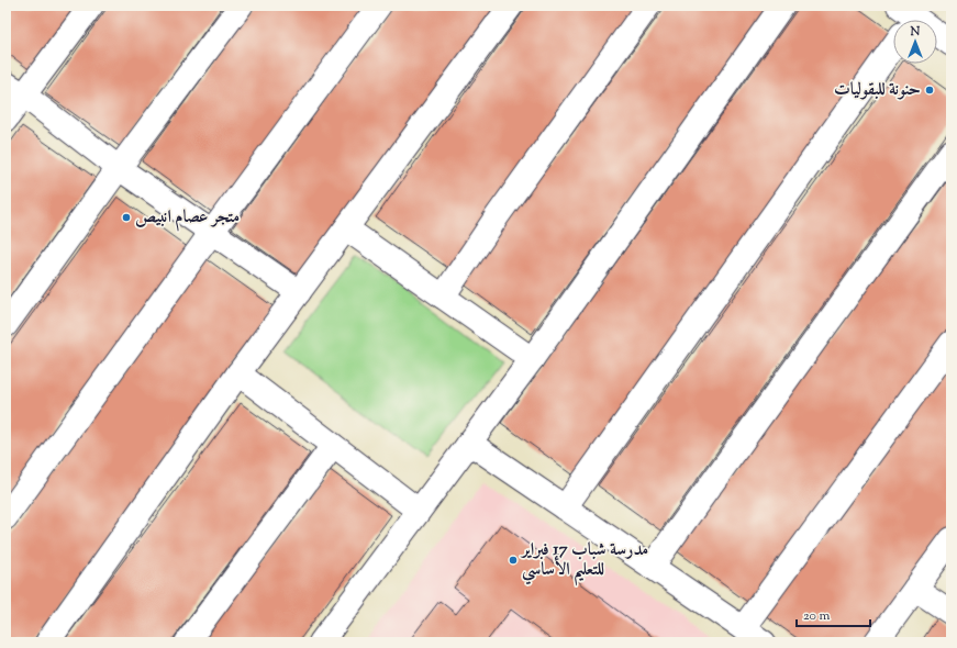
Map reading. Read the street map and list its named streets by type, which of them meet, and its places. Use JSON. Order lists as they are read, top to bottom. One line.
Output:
{"places":["حنونة للبقوليات","متجر عصام انبيص","مدرسة شباب 17 فبراير للتعليم الأساسي"],"scale_bar":"20 m","north":"top"}
